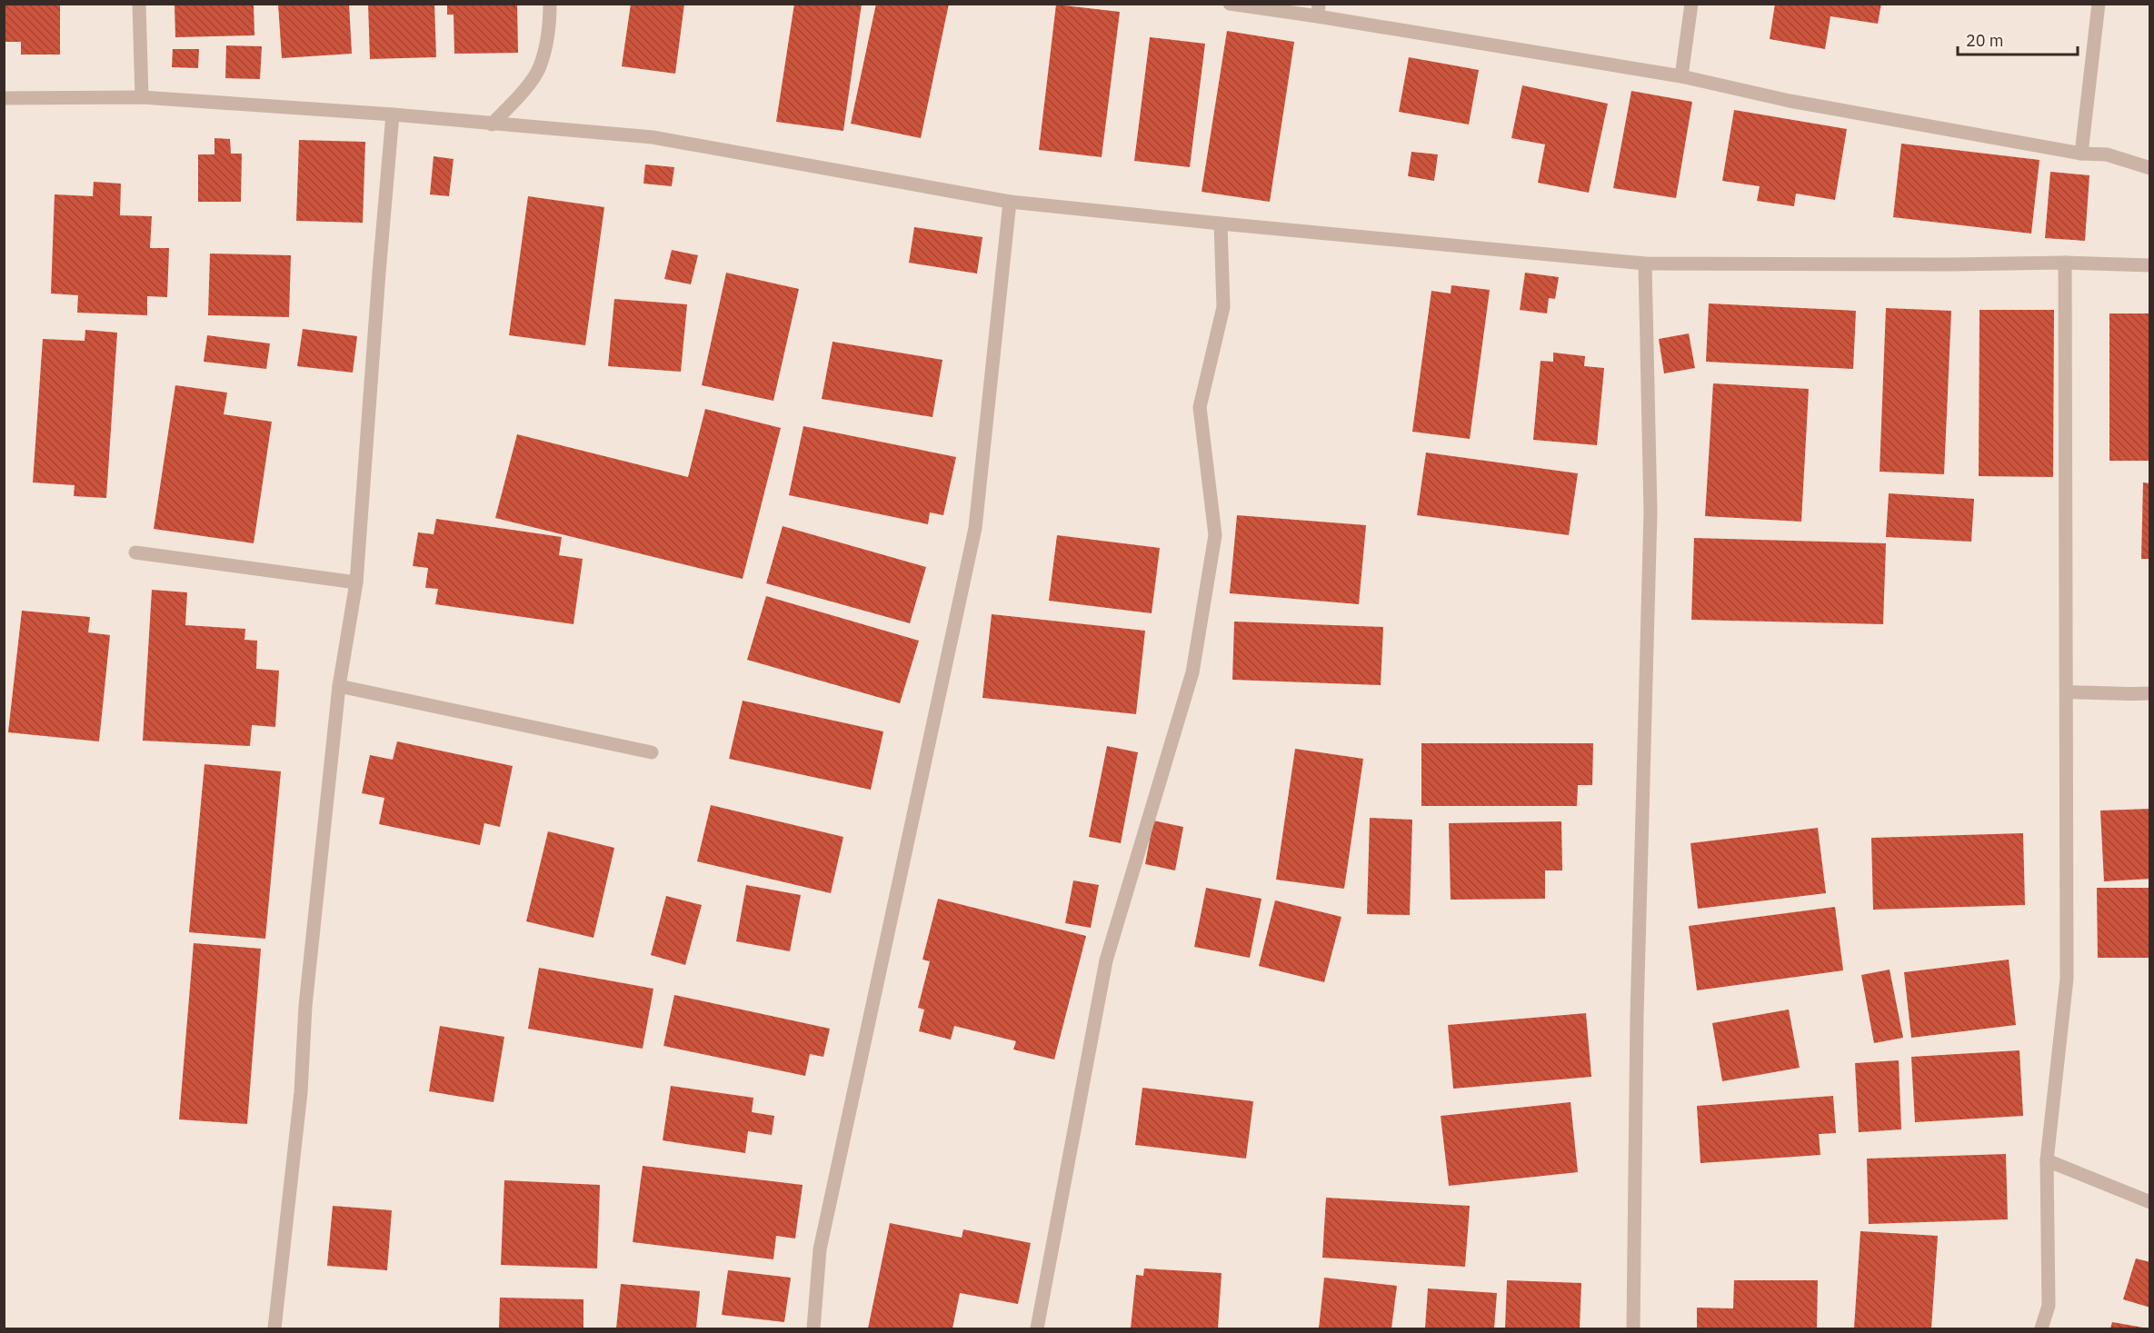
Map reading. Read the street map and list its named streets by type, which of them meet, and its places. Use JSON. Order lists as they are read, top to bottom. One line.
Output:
{"scale_bar":"20 m"}
